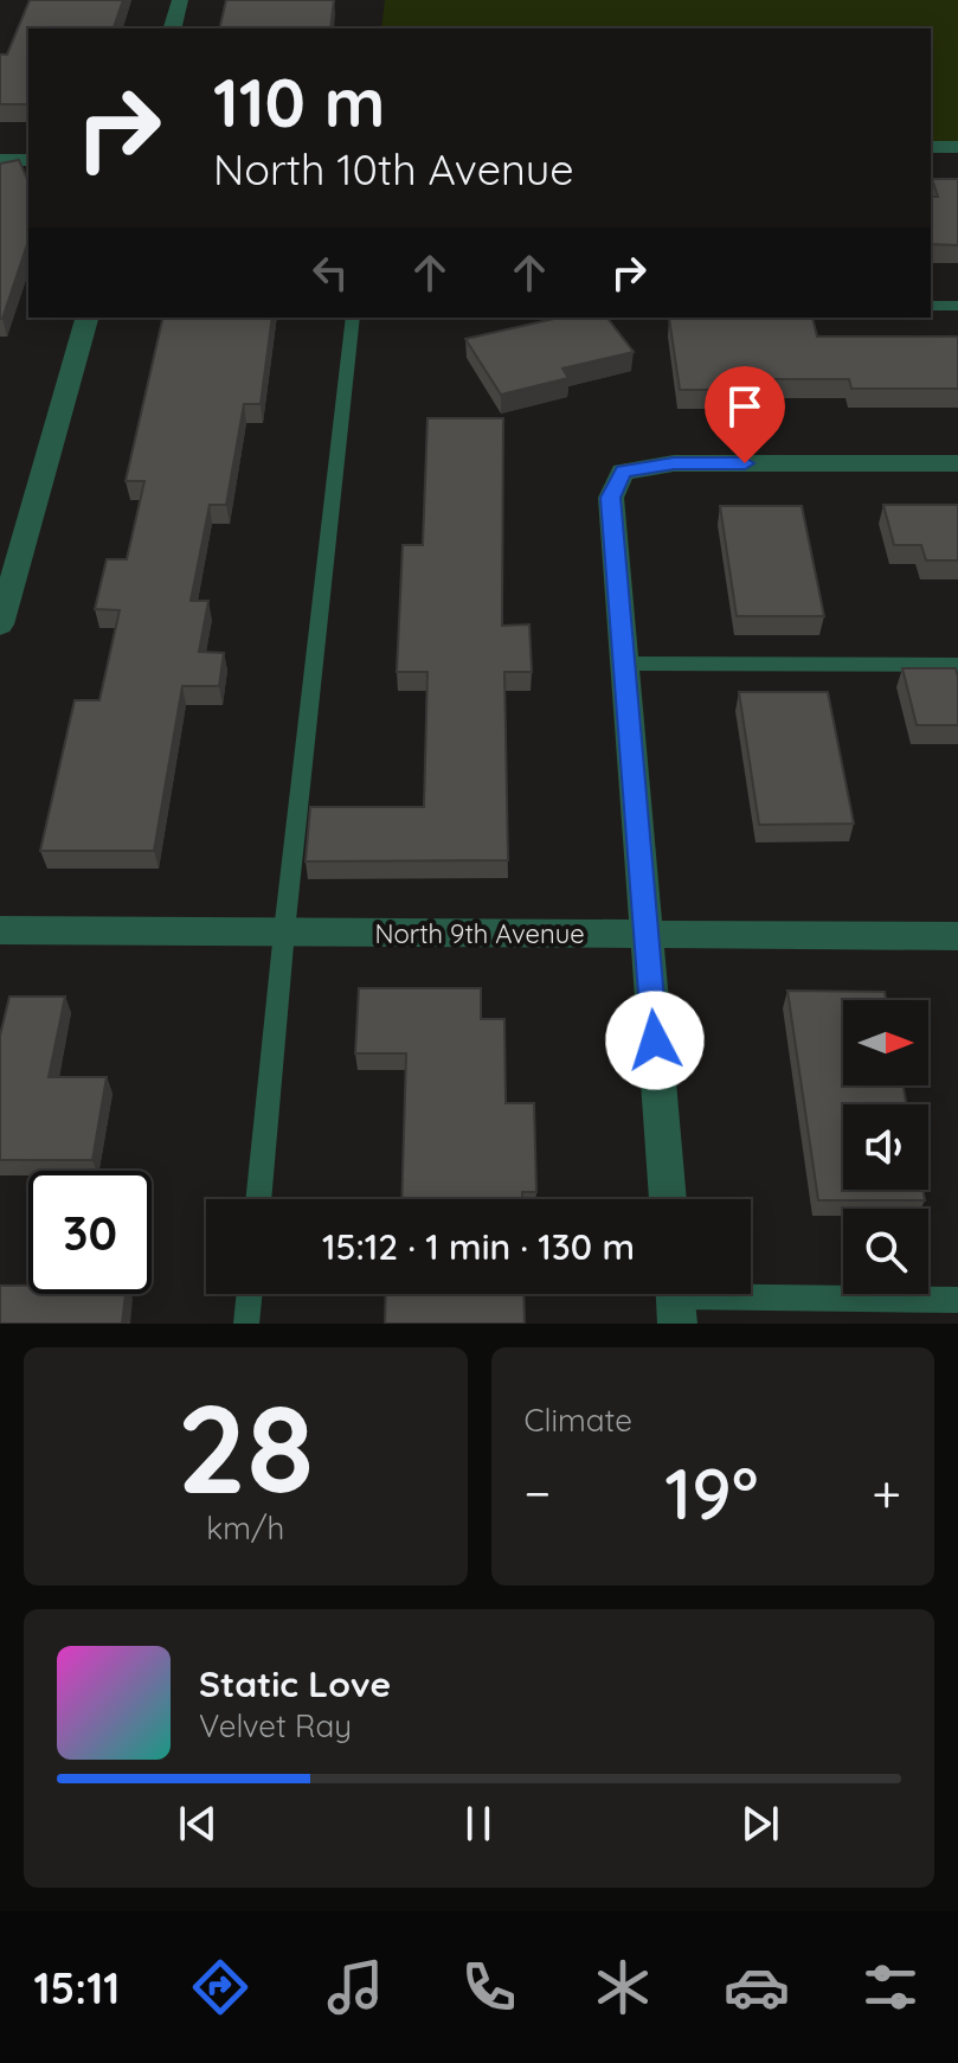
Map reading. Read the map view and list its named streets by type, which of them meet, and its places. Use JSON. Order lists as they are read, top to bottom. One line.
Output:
{"streets":{"street":["North 9th Avenue"]},"north":"right","page":{"turn":["110 m","North 10th Avenue"],"limit":"30","trip":"15:12 · 1 min · 130 m","tile":[["28","km/h"],"Climate"],"heat":["−","19°","+"],"song":["Static Love","Velvet Ray"],"tabs":"15:11"}}
